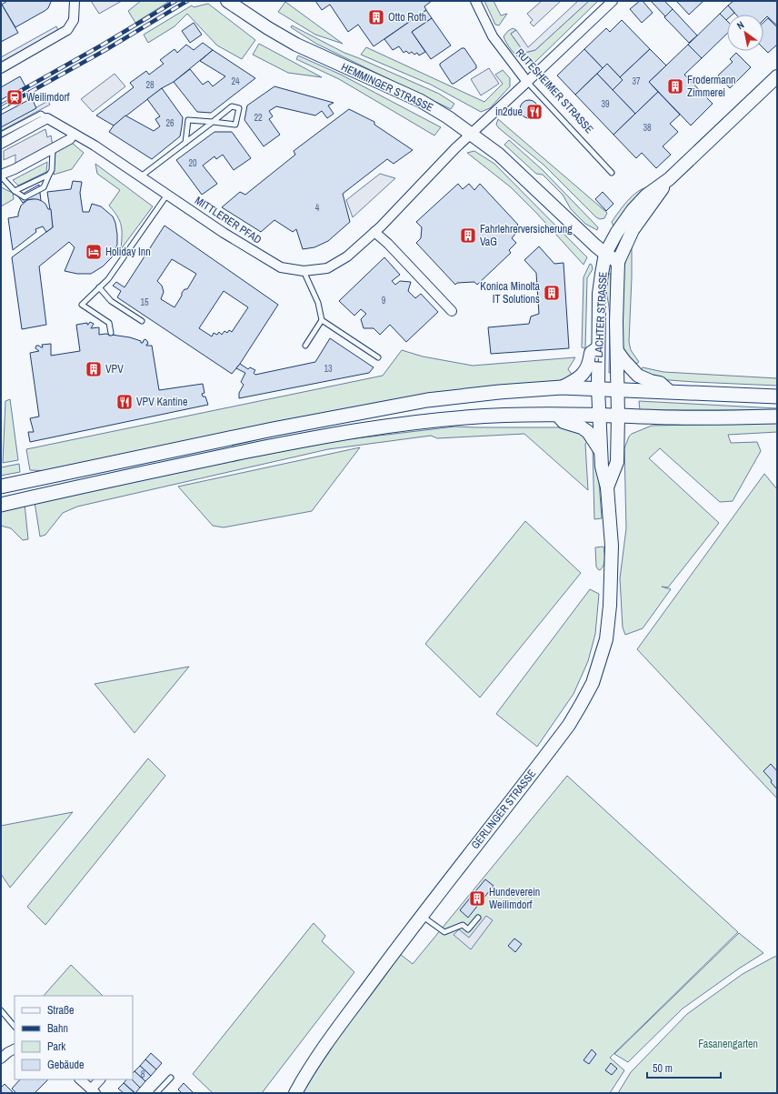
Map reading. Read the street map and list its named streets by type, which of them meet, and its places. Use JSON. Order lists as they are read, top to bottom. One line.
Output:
{"streets":{"main road":["HEMMINGER STRASSE","FLACHTER STRASSE","GERLINGER STRASSE"],"street":["RUTESHEIMER STRASSE","MITTLERER PFAD"]},"crossings":[["HEMMINGER STRASSE","MITTLERER PFAD"],["HEMMINGER STRASSE","FLACHTER STRASSE"],["RUTESHEIMER STRASSE","MITTLERER PFAD"],["FLACHTER STRASSE","GERLINGER STRASSE"]],"parks":["Fasanengarten"],"places":{"building":["Otto Roth","Frodermann Zimmerei","Fahrlehrerversicherung VaG","Konica Minolta IT Solutions","VPV","Hundeverein Weilimdorf"],"station":["Weilimdorf"],"restaurant":["in2due","VPV Kantine"],"hotel":["Holiday Inn"]},"house_numbers":["24","37","28","39","22","26","38","20","4","9","15","13","8"],"legend":["Straße","Bahn","Park","Gebäude"],"scale_bar":"50 m","north":"top left"}
